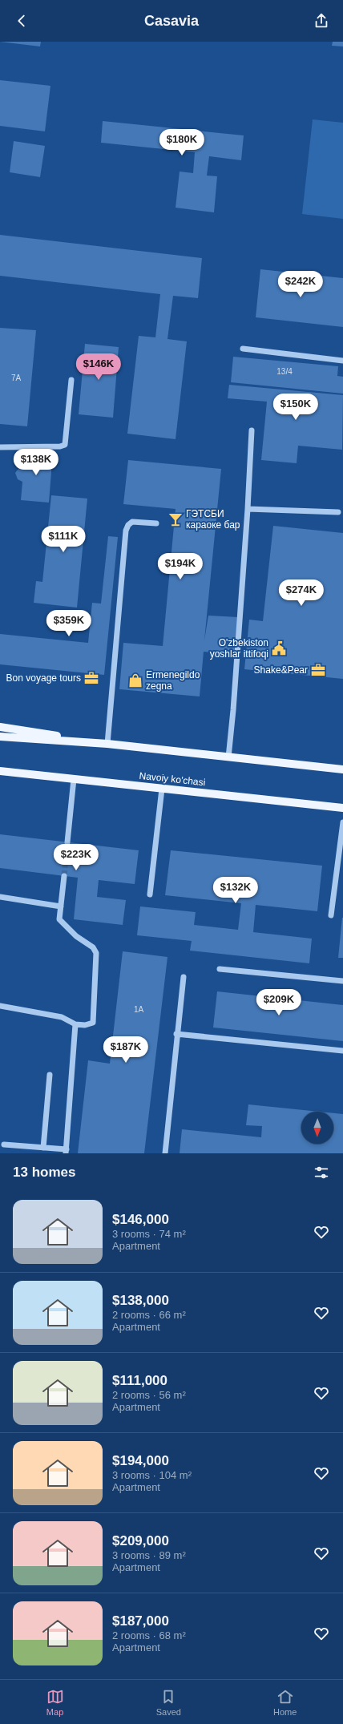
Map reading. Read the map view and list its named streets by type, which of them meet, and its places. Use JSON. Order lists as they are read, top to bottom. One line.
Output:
{"streets":{"main road":["Navoiy ko'chasi"]},"places":{"bar":["ГЭТСБИ караоке бар"],"public building":["O'zbekiston yoshlar ittifoqi"],"office":["Shake&Pear","Bon voyage tours"],"shop":["Ermenegildo zegna"]},"house_numbers":["13/4","7A","1А"],"north":"bottom","page":{"header":"Casavia","price":["$180K","$242K","$146K","$150K","$138K","$111K","$194K","$274K","$359K","$223K","$132K","$209K","$187K"],"heading":"13 homes","list":[{"name":"$146,000","note":"3 rooms · 74 m² · Apartment"},{"name":"$138,000","note":"2 rooms · 66 m² · Apartment"},{"name":"$111,000","note":"2 rooms · 56 m² · Apartment"},{"name":"$194,000","note":"3 rooms · 104 m² · Apartment"},{"name":"$209,000","note":"3 rooms · 89 m² · Apartment"},{"name":"$187,000","note":"2 rooms · 68 m² · Apartment"}],"tabs":["Map","Saved","Home"]}}
